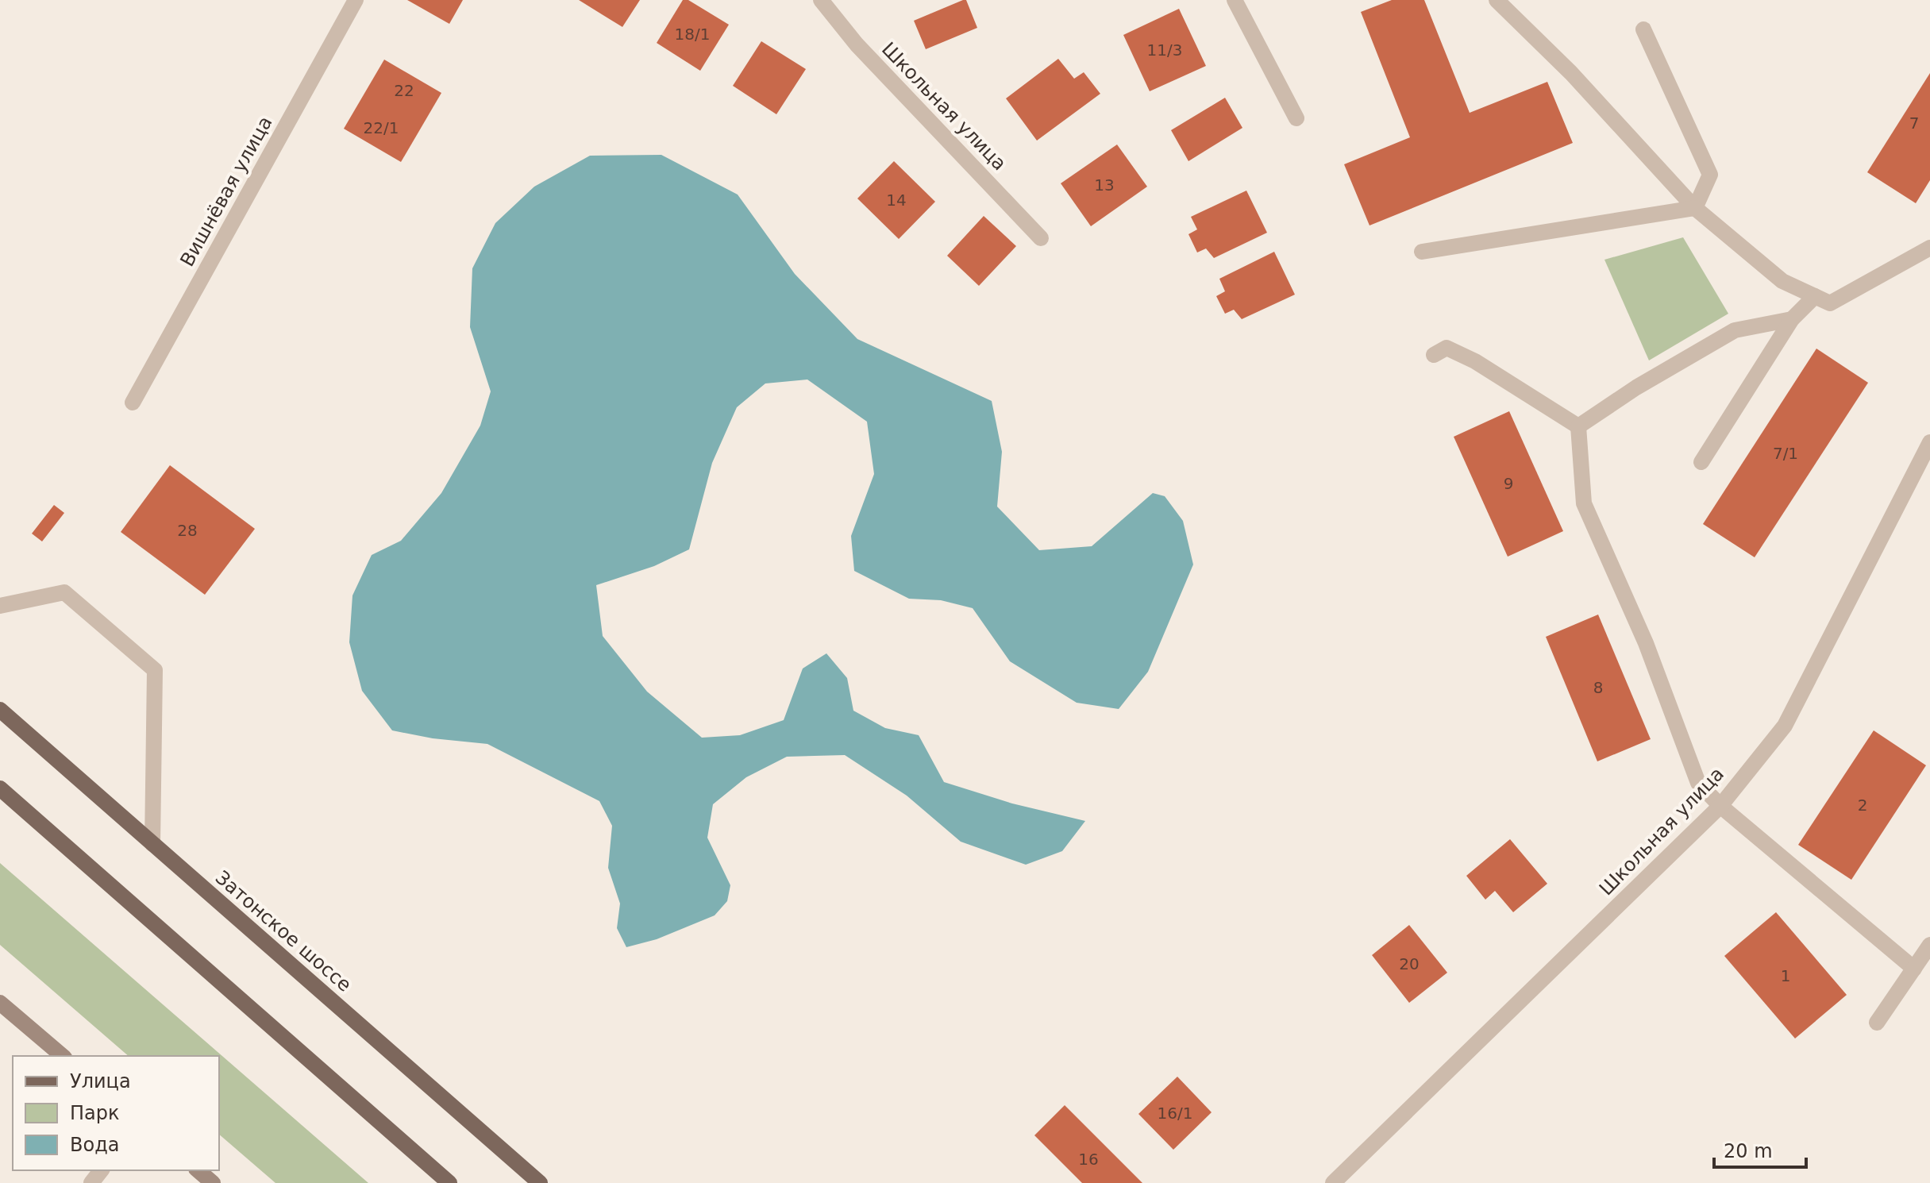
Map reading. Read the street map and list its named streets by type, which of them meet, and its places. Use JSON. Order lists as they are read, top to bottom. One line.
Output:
{"streets":{"main road":["Затонское шоссе"],"street":["Школьная улица","Вишнёвая улица"]},"house_numbers":["18/1","11/3","22","7","22/1","13","14","7/1","9","28","8","2","20","1","16/1","16"],"legend":["Улица","Парк","Вода"],"scale_bar":"20 m"}
